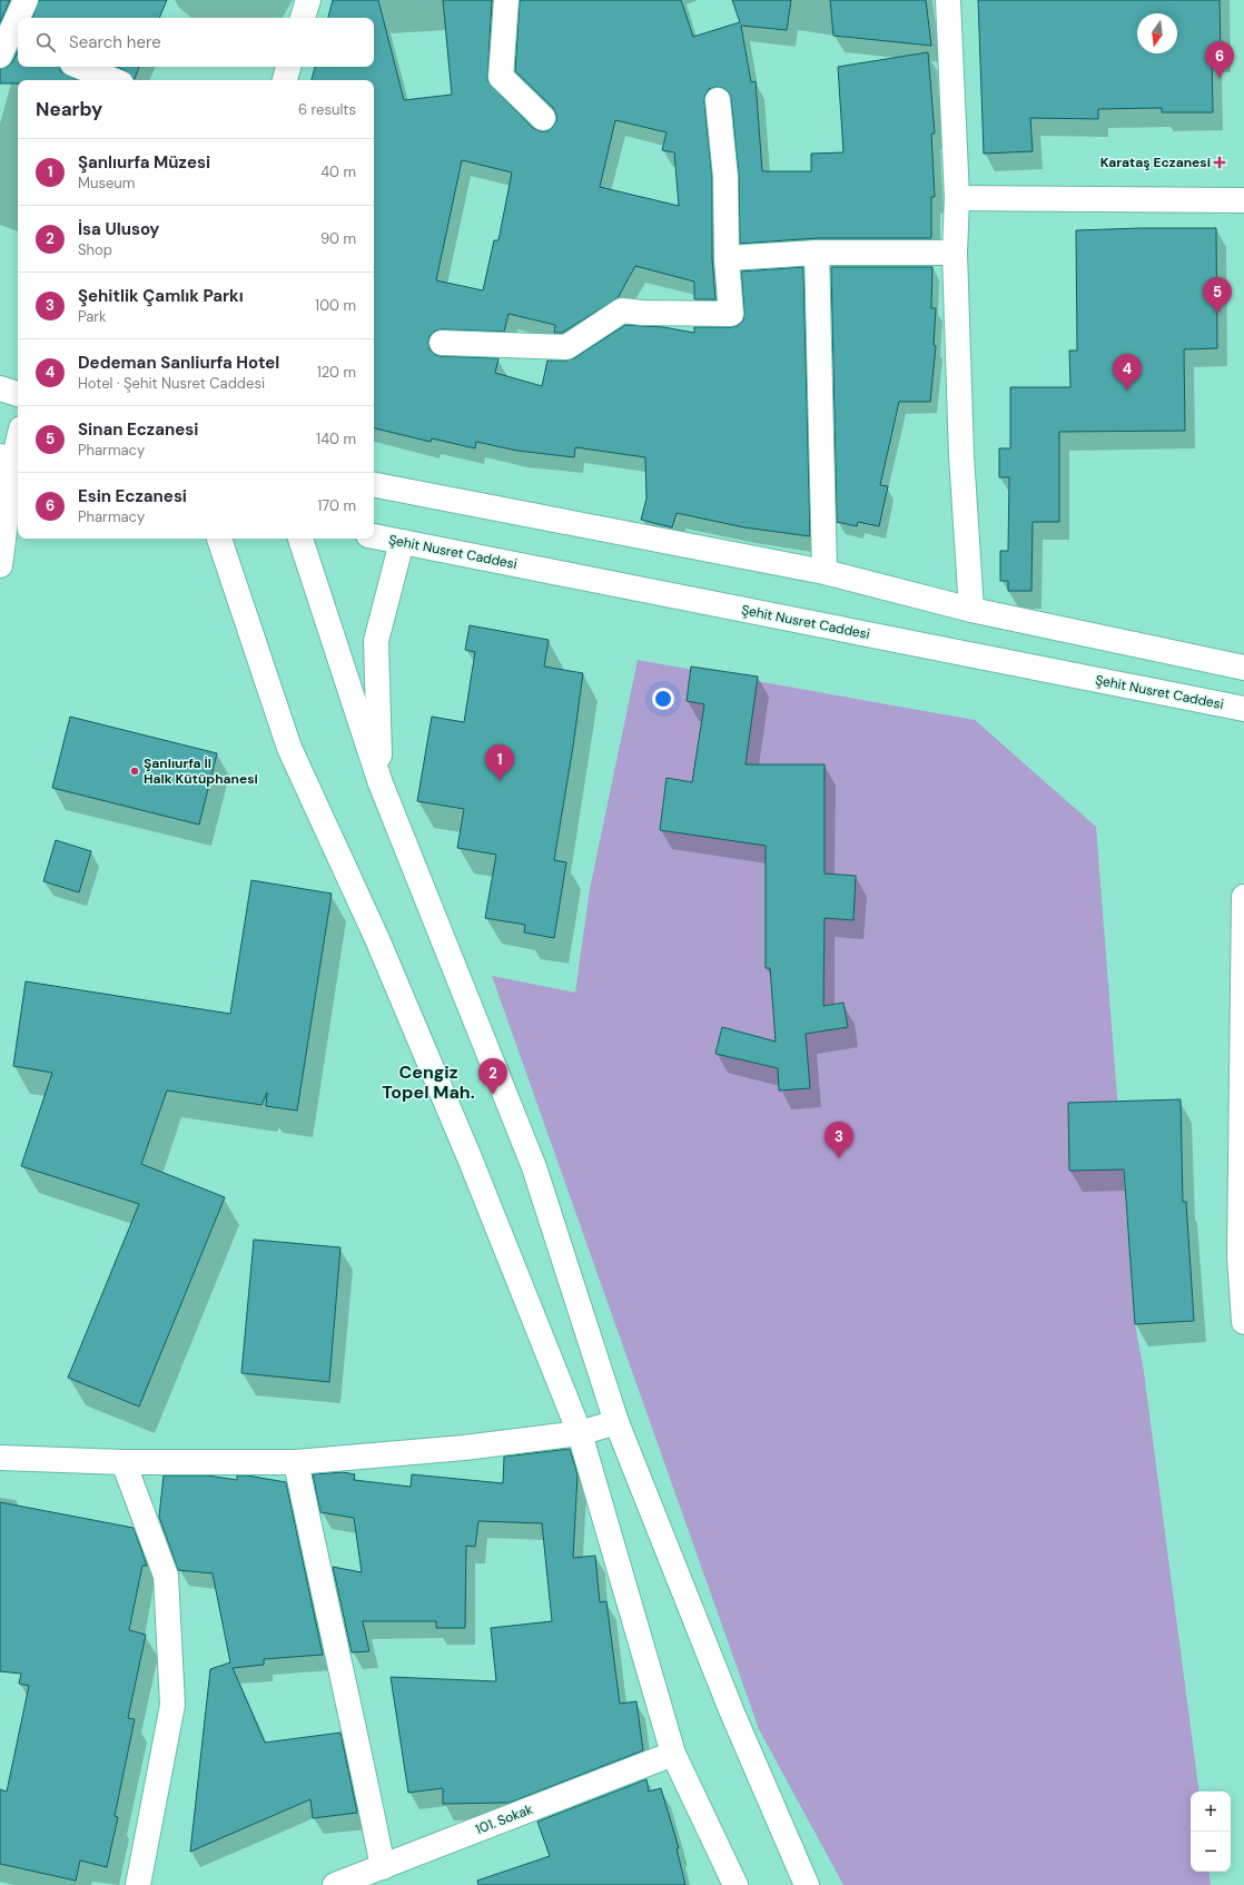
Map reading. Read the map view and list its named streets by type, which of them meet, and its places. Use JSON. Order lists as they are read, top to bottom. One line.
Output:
{"streets":{"street":["Şehit Nusret Caddesi","101. Sokak"]},"districts":["Cengiz Topel Mah."],"places":{"health":["Karataş Eczanesi"],"other":["Şanlıurfa İl Halk Kütüphanesi"]},"north":"bottom","page":{"search":"Search here","pins":["6","5","4","1","2","3"],"heading":["Nearby","6 results"],"list":[{"mark":"1","name":"Şanlıurfa Müzesi","note":"Museum","value":"40 m"},{"mark":"2","name":"İsa Ulusoy","note":"Shop","value":"90 m"},{"mark":"3","name":"Şehitlik Çamlık Parkı","note":"Park","value":"100 m"},{"mark":"4","name":"Dedeman Sanliurfa Hotel","note":"Hotel · Şehit Nusret Caddesi","value":"120 m"},{"mark":"5","name":"Sinan Eczanesi","note":"Pharmacy","value":"140 m"},{"mark":"6","name":"Esin Eczanesi","note":"Pharmacy","value":"170 m"}],"map_buttons":["+","−"]}}
